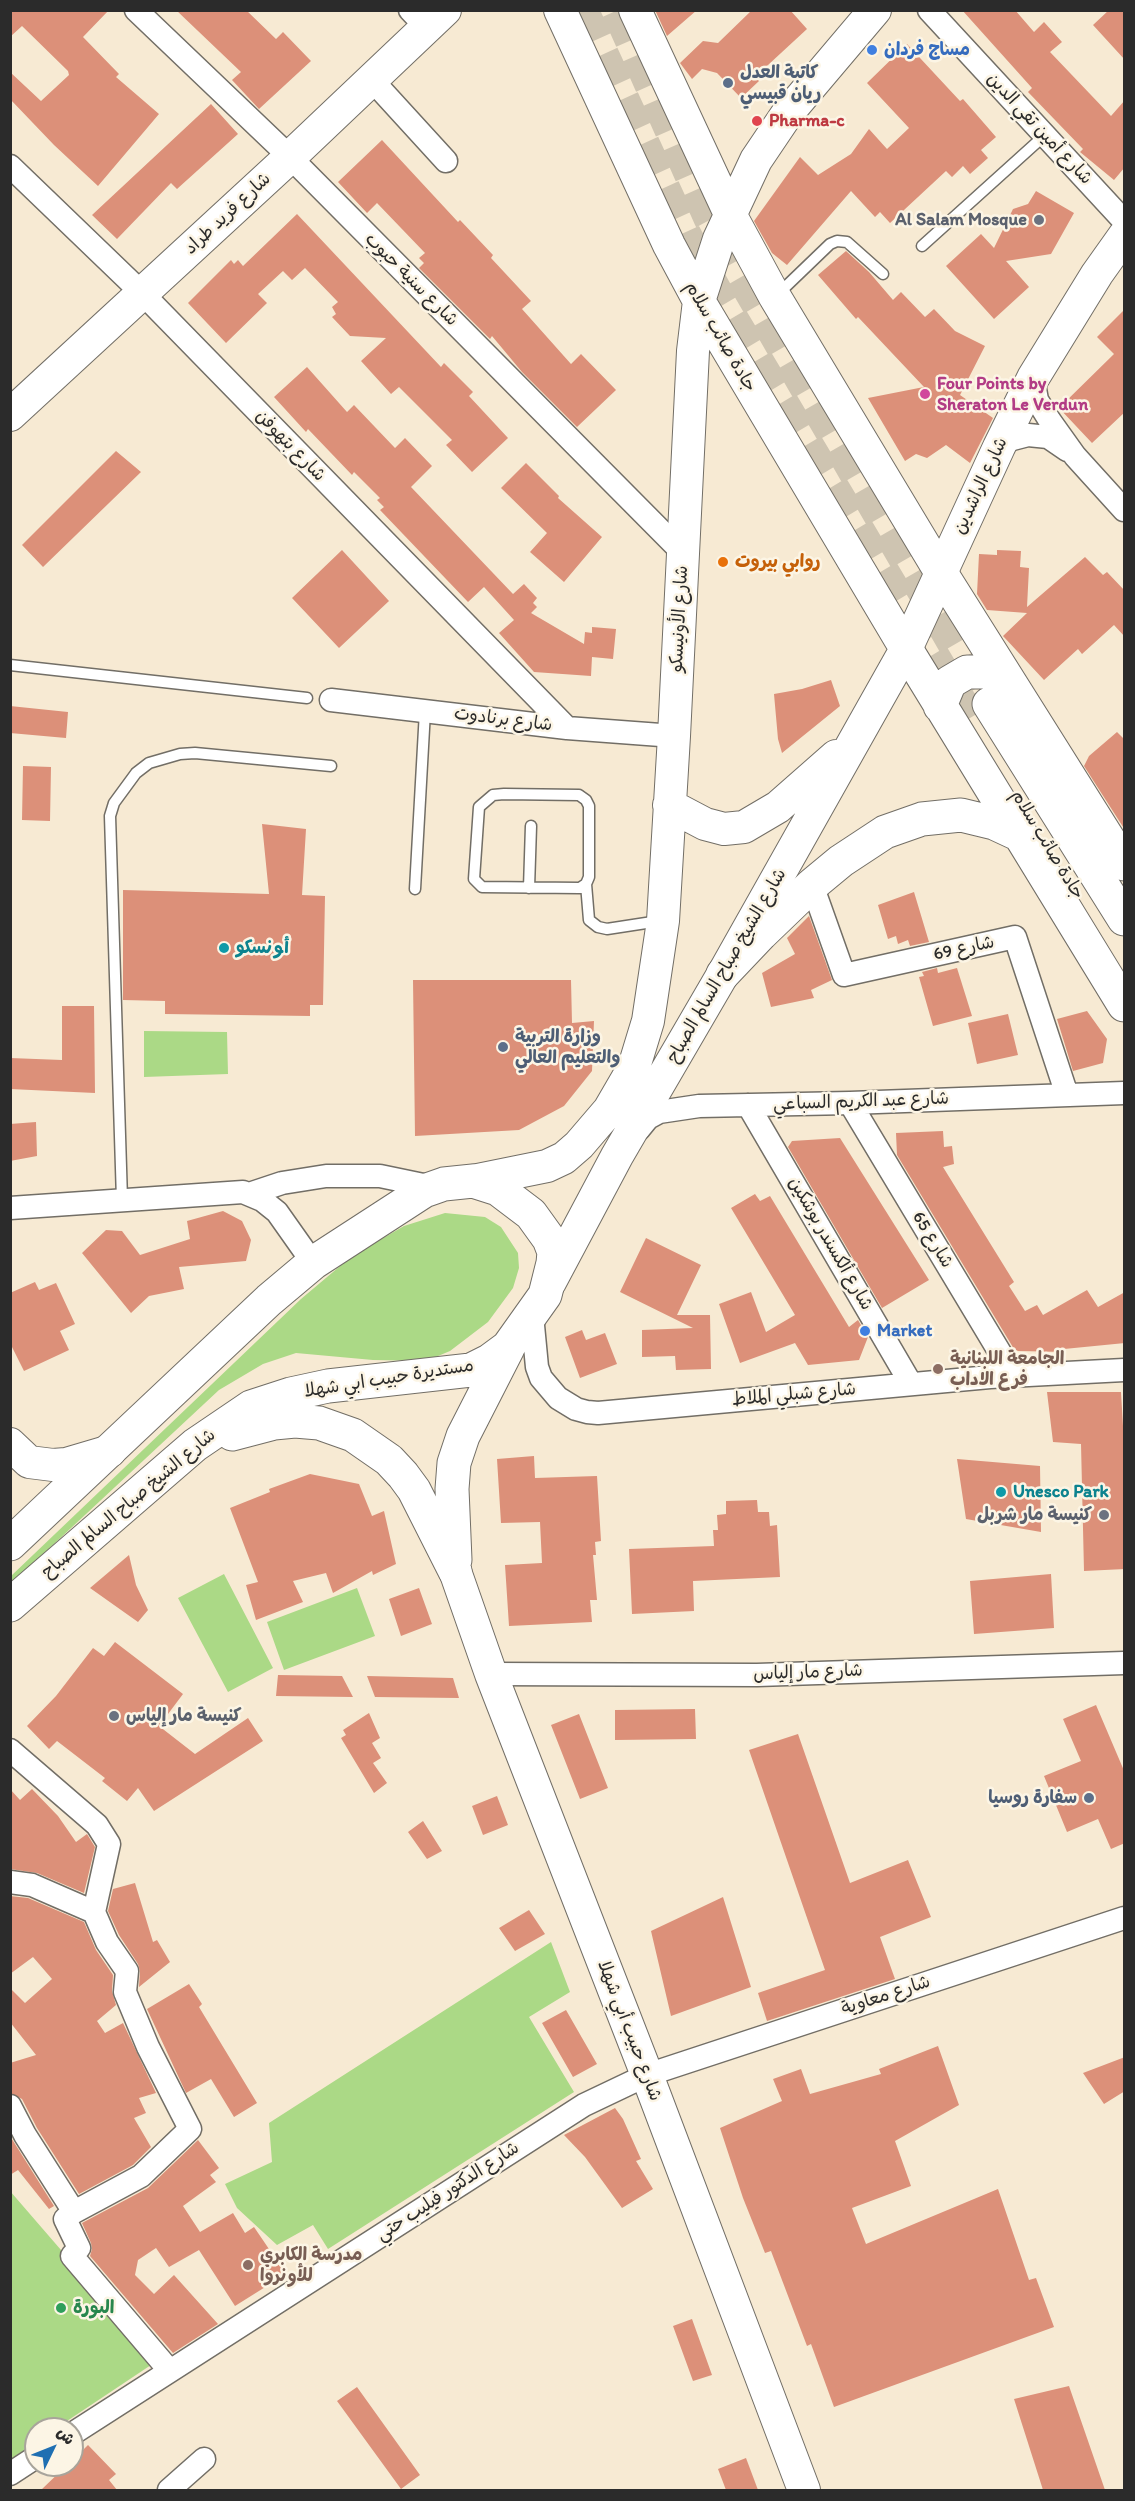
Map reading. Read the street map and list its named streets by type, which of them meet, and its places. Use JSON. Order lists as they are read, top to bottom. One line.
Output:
{"streets":{"highway":["جادة صائب سلام","شارع الشيخ صباح السالم الصباح","مستديرة حبيب ابي شهلا"],"street":["شارع أمين تقي الدين","شارع فريد طراد","شارع سنية حبوب","شارع بتهوفن","شارع الراشدين","شارع الأونيسكو","شارع برنادوت","شارع 69","شارع عبد الكريم السباعي","شارع 65","شارع ألكسندر بوشكين","شارع شبلي الملاط","شارع مار إلياس","شارع معاوية","شارع حبيب أبي شهلا","شارع الدكتور فيليب حتي"]},"crossings":[["شارع فريد طراد","شارع سنية حبوب"],["شارع فريد طراد","شارع بتهوفن"],["شارع سنية حبوب","شارع الأونيسكو"],["جادة صائب سلام","شارع الراشدين"],["جادة صائب سلام","شارع الأونيسكو"],["جادة صائب سلام","شارع الشيخ صباح السالم الصباح"],["شارع بتهوفن","شارع برنادوت"],["شارع الراشدين","شارع الشيخ صباح السالم الصباح"],["شارع الأونيسكو","شارع برنادوت"],["شارع الأونيسكو","مستديرة حبيب ابي شهلا"],["شارع 69","شارع عبد الكريم السباعي"],["شارع الشيخ صباح السالم الصباح","شارع عبد الكريم السباعي"],["شارع الشيخ صباح السالم الصباح","مستديرة حبيب ابي شهلا"],["شارع الشيخ صباح السالم الصباح","شارع شبلي الملاط"],["شارع عبد الكريم السباعي","شارع 65"],["شارع عبد الكريم السباعي","شارع ألكسندر بوشكين"],["شارع 65","شارع شبلي الملاط"],["شارع ألكسندر بوشكين","شارع شبلي الملاط"],["مستديرة حبيب ابي شهلا","شارع شبلي الملاط"],["شارع مار إلياس","شارع حبيب أبي شهلا"],["شارع معاوية","شارع حبيب أبي شهلا"],["شارع معاوية","شارع الدكتور فيليب حتي"],["شارع حبيب أبي شهلا","شارع الدكتور فيليب حتي"]],"places":["مساج فردان","كاتبة العدل ريان قبيسي","Pharma-c","Al Salam Mosque","Four Points by Sheraton Le Verdun","روابي بيروت","أونسكو","وزارة التربية والتعليم العالي","Market","الجامعة اللبنانية فرع الاداب","Unesco Park","كنيسة مار شربل","كنيسة مار إلياس","سفارة روسيا","مدرسة الكابري للأونروا","البورة"],"north":"top right"}
